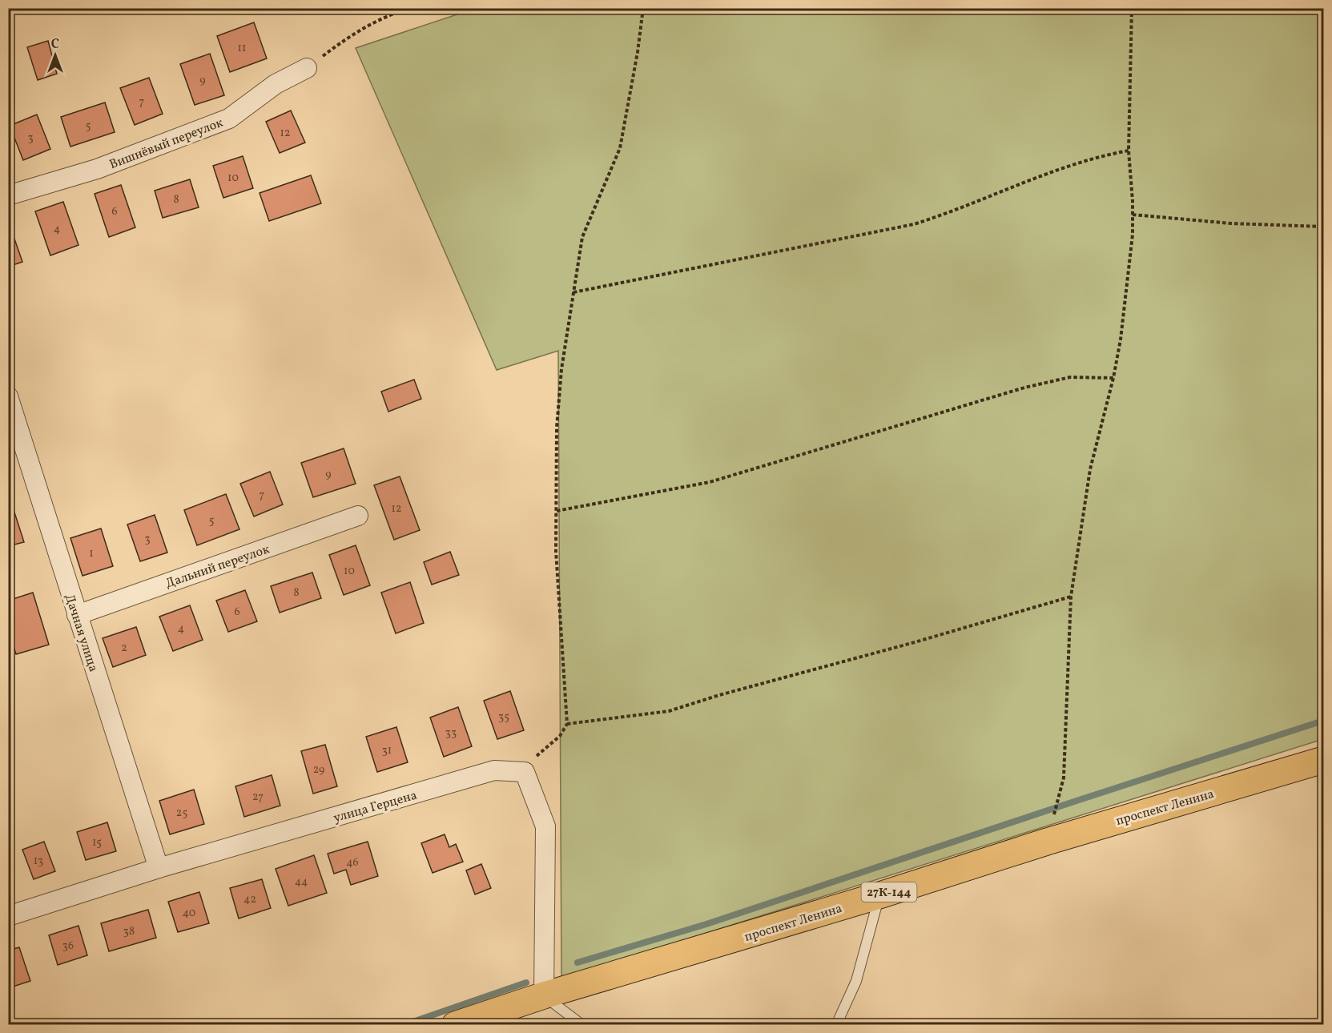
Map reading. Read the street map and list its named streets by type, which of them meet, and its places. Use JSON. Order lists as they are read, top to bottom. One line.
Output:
{"streets":{"main road":["проспект Ленина","27К-144"],"street":["Вишнёвый переулок","Дальний переулок","Дачная улица","улица Герцена"]},"crossings":[["Дальний переулок","Дачная улица"],["Дачная улица","улица Герцена"]],"house_numbers":["11","9","7","5","12","3","10","8","6","4","9","7","12","5","3","1","10","8","6","4","2","35","33","31","29","27","25","15","13","46","44","42","40","38","36"],"north":"top"}
